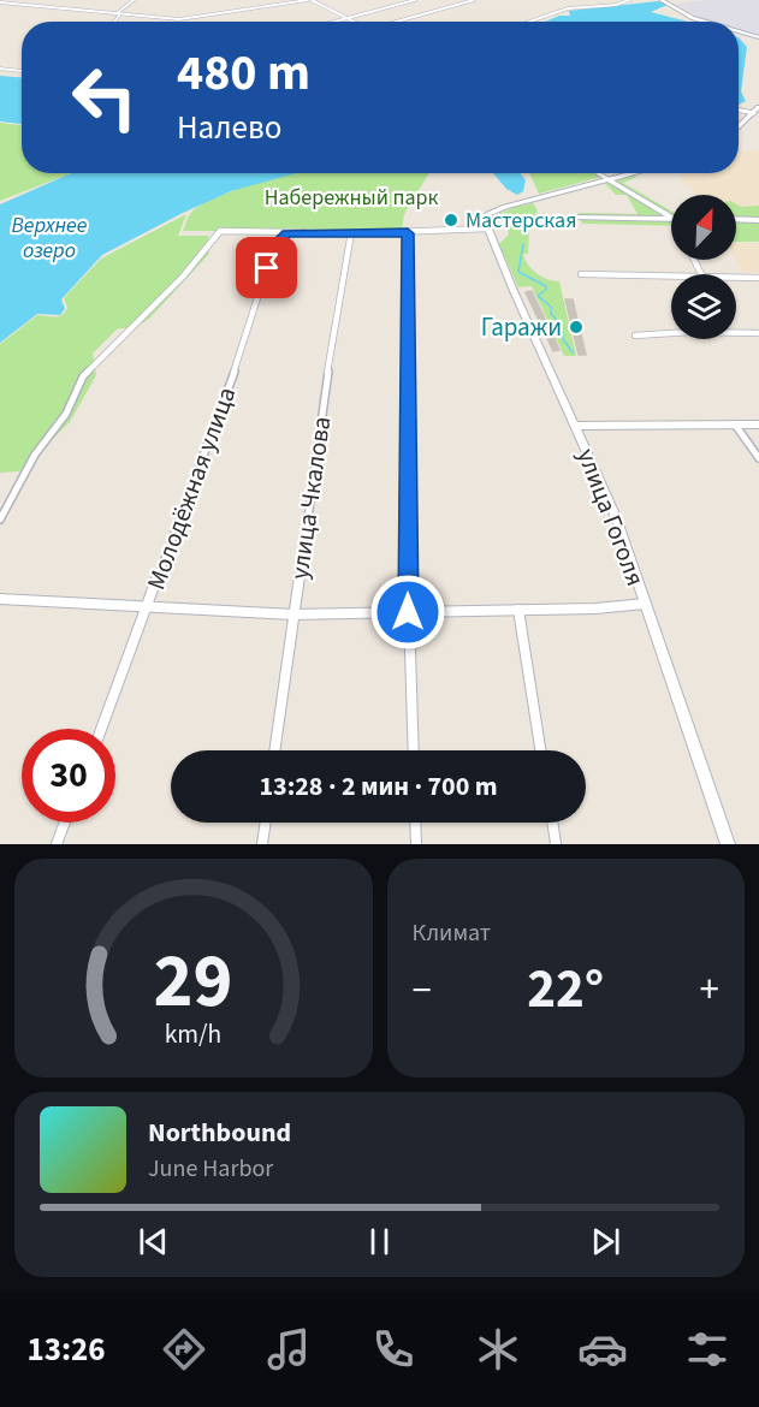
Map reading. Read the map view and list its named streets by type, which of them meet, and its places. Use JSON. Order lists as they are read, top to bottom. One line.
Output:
{"streets":{"main road":["улица Гоголя"],"street":["Молодёжная улица","улица Чкалова"]},"water":["Верхнее озеро"],"parks":["Набережный парк"],"places":["Мастерская","Гаражи"],"north":"top right","page":{"turn":["480 m","Налево"],"limit":"30","trip":"13:28 · 2 мин · 700 m","tile":"Климат","heat":["−","22°","+"],"song":["Northbound","June Harbor"],"tabs":"13:26","gauge":["29","km/h"]}}
